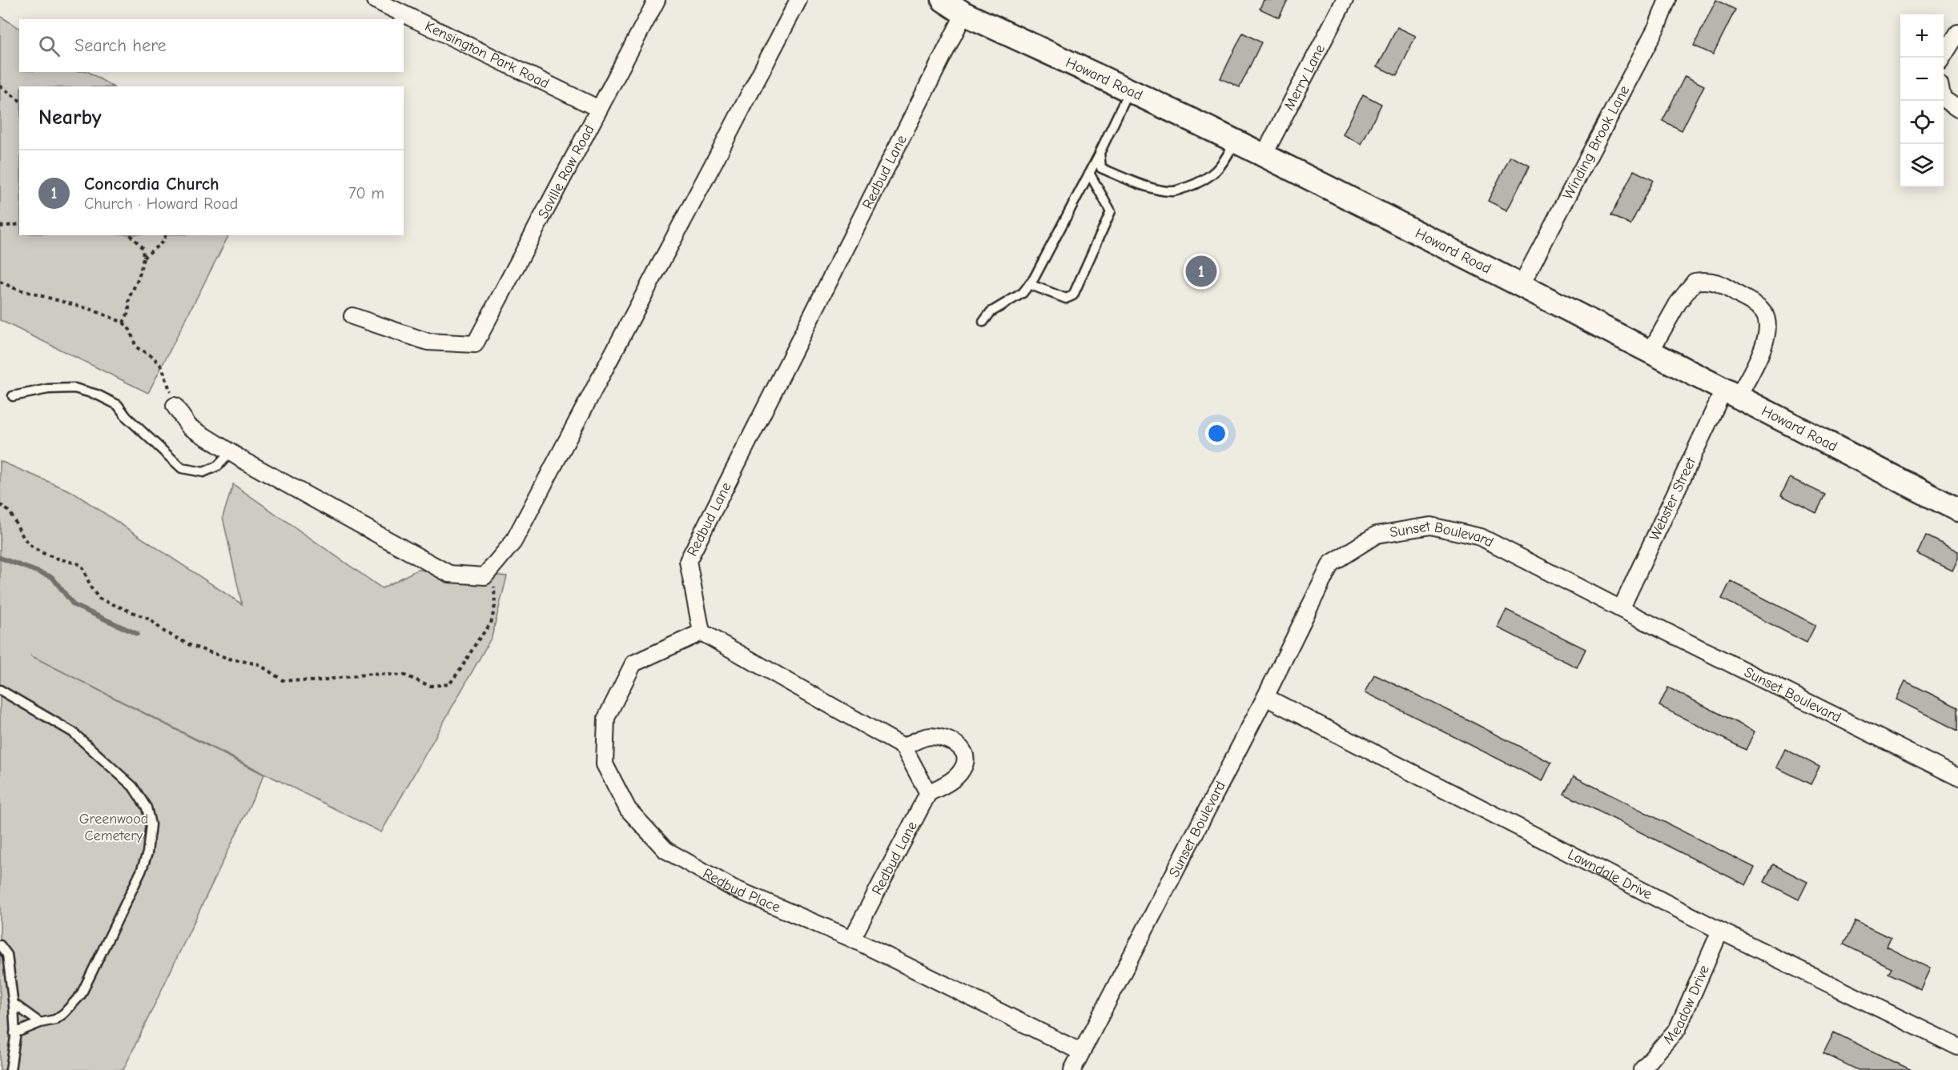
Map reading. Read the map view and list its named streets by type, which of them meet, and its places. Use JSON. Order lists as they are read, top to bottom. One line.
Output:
{"streets":{"street":["Kensington Park Road","Merry Lane","Howard Road","Winding Brook Lane","Saville Row Road","Redbud Lane","Webster Street","Sunset Boulevard","Lawndale Drive","Redbud Place","Meadow Drive"]},"crossings":[["Kensington Park Road","Saville Row Road"],["Merry Lane","Howard Road"],["Howard Road","Winding Brook Lane"],["Howard Road","Redbud Lane"],["Howard Road","Webster Street"],["Redbud Lane","Redbud Place"],["Webster Street","Sunset Boulevard"],["Sunset Boulevard","Lawndale Drive"],["Sunset Boulevard","Redbud Place"],["Lawndale Drive","Meadow Drive"]],"parks":["Greenwood Cemetery"],"page":{"map_buttons":["+","−"],"search":"Search here","heading":"Nearby","list":[{"mark":"1","name":"Concordia Church","note":"Church · Howard Road","value":"70 m"}],"pins":"1"}}
